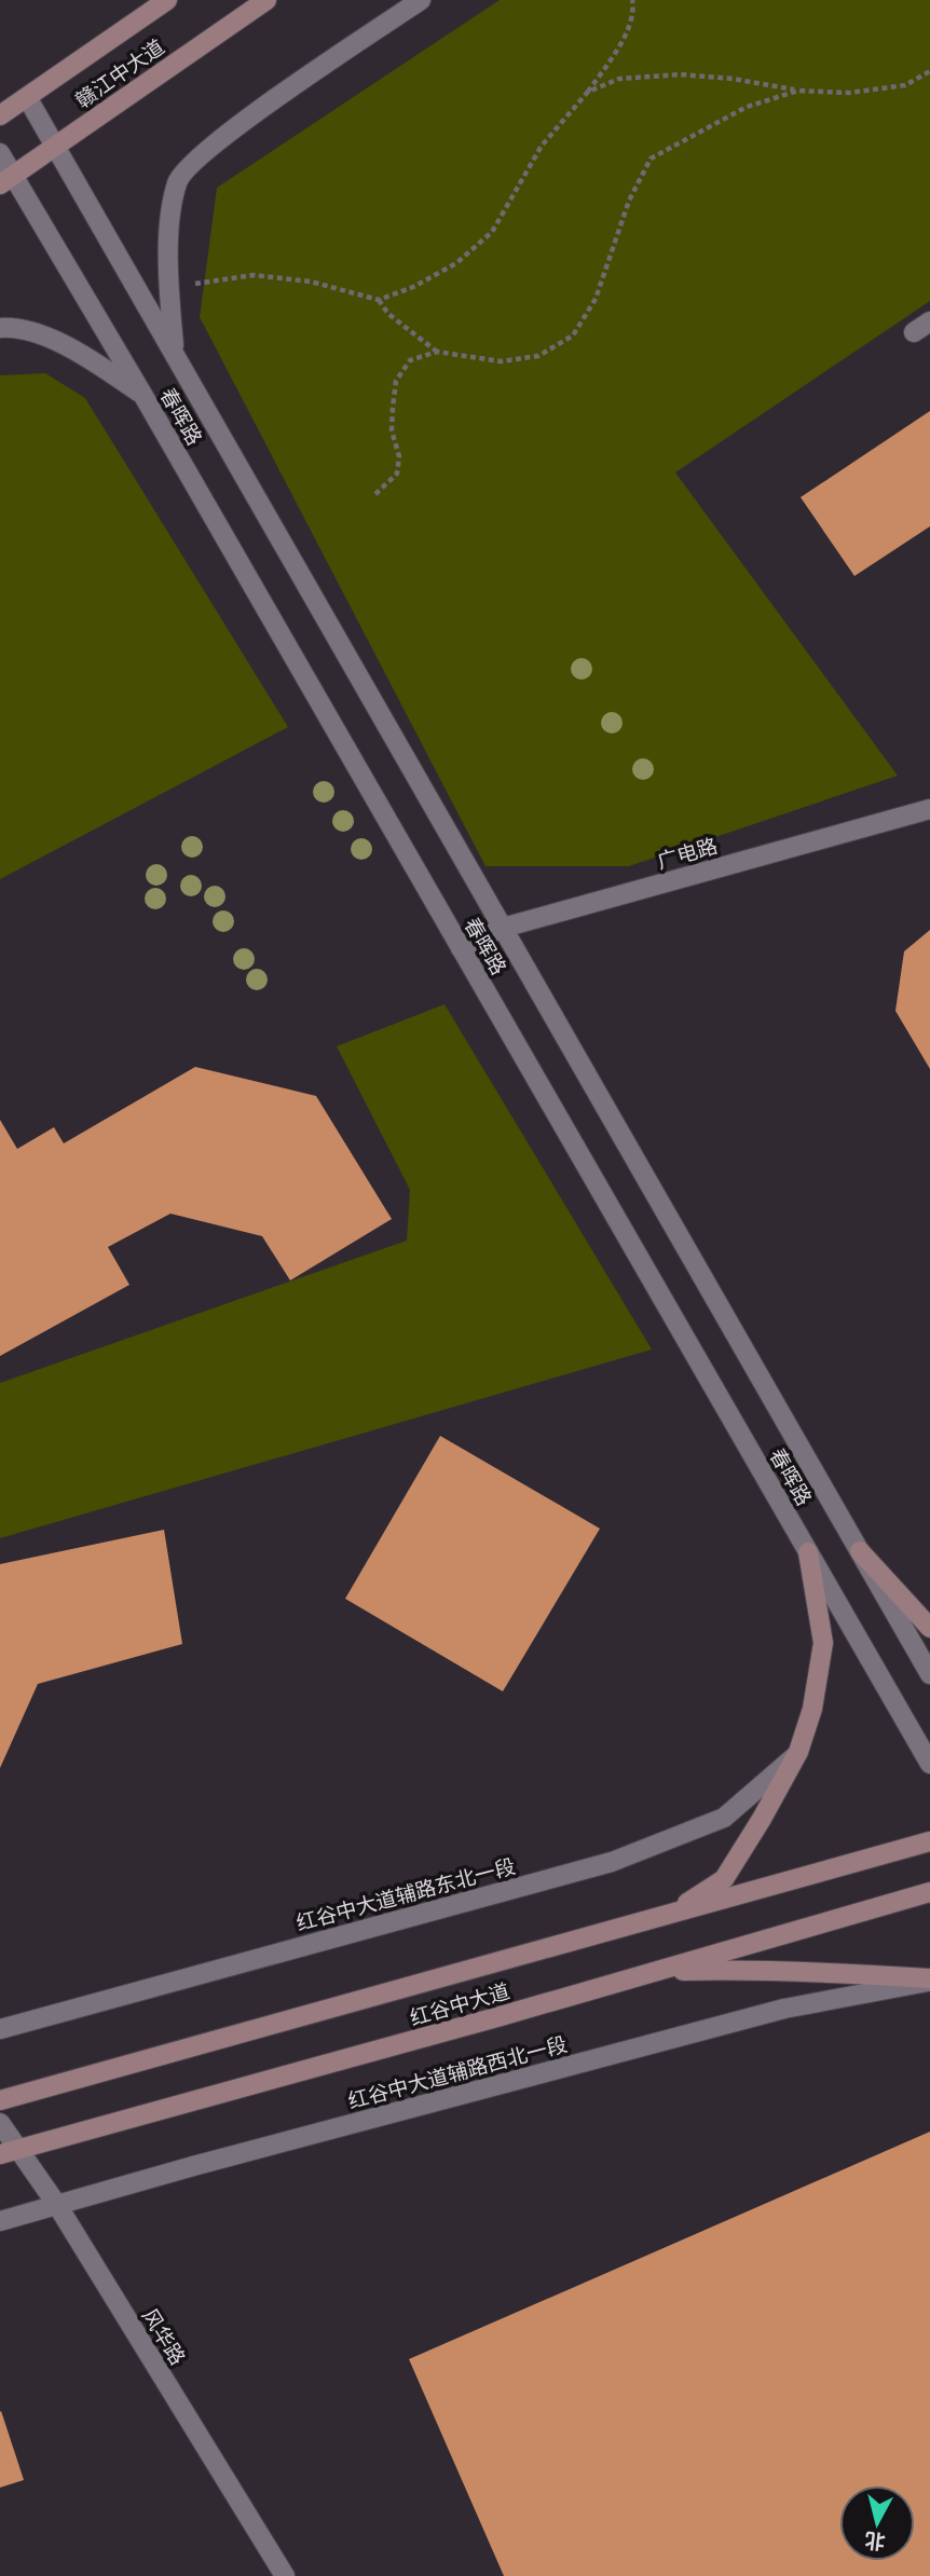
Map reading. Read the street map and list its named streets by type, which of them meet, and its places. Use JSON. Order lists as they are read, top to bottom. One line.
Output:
{"streets":{"main road":["赣江中大道","红谷中大道"],"street":["春晖路","广电路","红谷中大道辅路东北一段","红谷中大道辅路西北一段","风华路"]},"crossings":[["赣江中大道","春晖路"],["春晖路","广电路"],["红谷中大道","风华路"],["红谷中大道辅路西北一段","风华路"]],"north":"bottom"}
